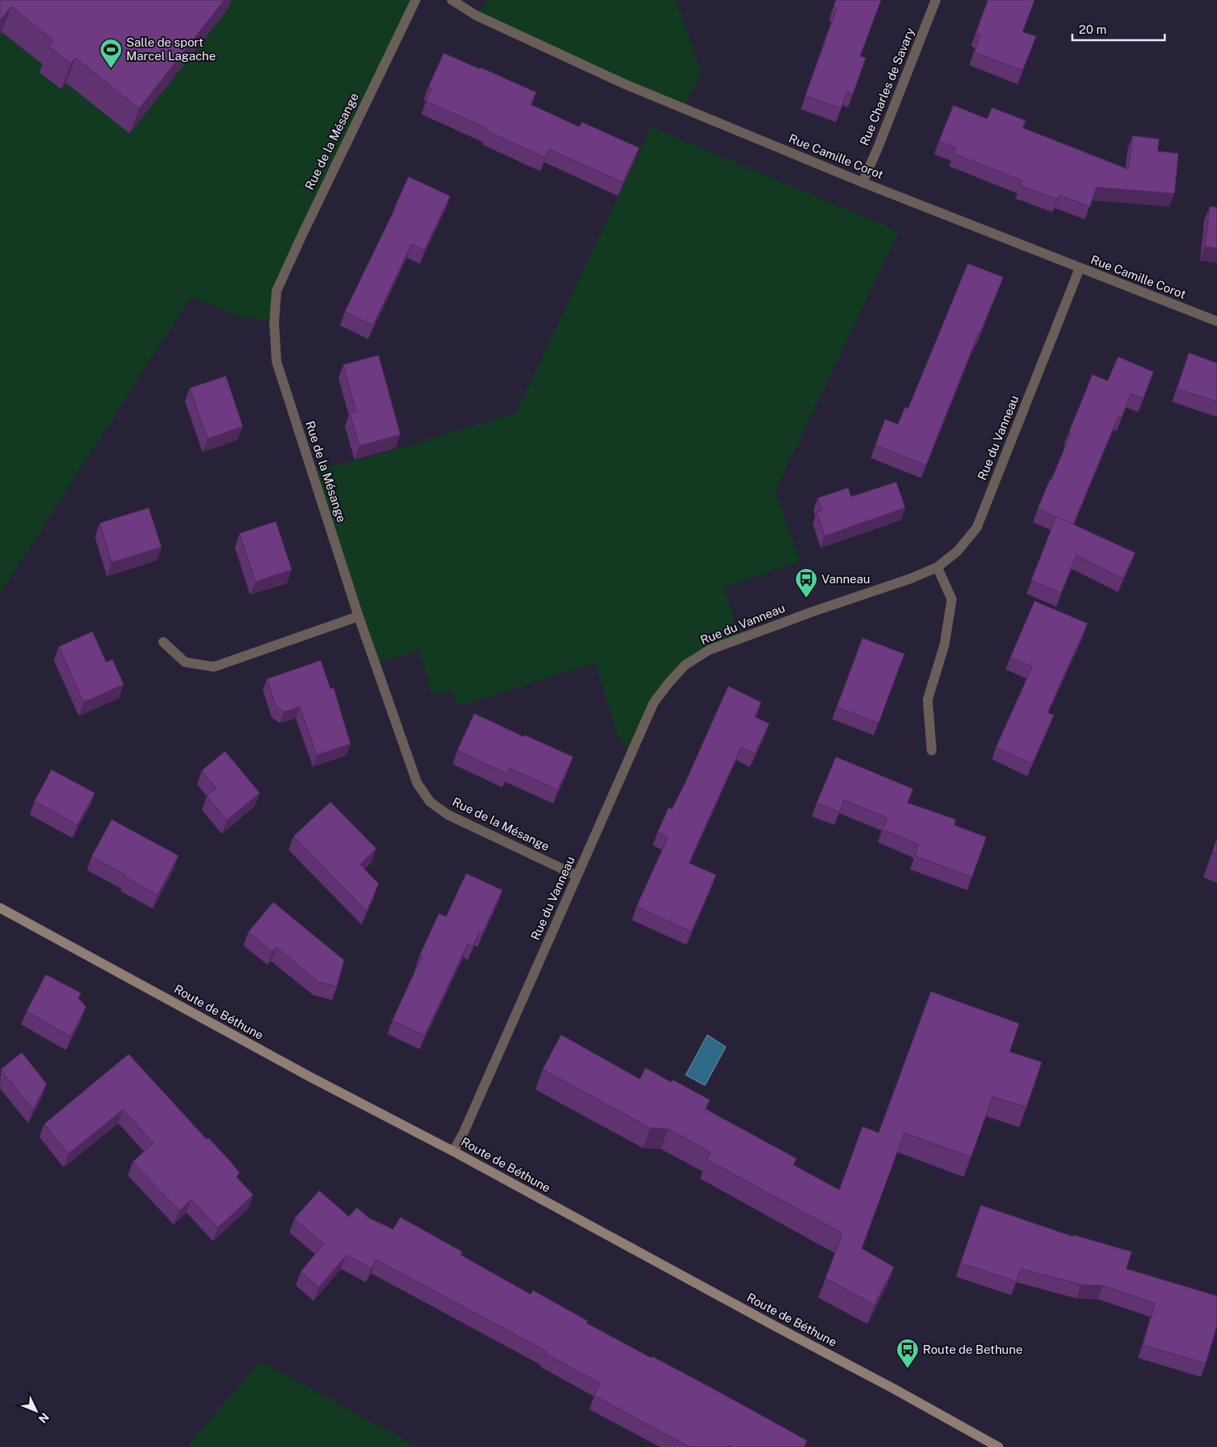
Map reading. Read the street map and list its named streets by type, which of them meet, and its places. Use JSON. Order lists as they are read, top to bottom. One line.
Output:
{"streets":{"main road":["Route de Béthune"],"street":["Rue Charles de Savary","Rue de la Mésange","Rue Camille Corot","Rue du Vanneau"]},"crossings":[["Rue Charles de Savary","Rue Camille Corot"],["Rue de la Mésange","Rue du Vanneau"],["Rue Camille Corot","Rue du Vanneau"],["Rue du Vanneau","Route de Béthune"]],"places":{"sports":["Salle de sport Marcel Lagache"],"bus stop":["Vanneau","Route de Bethune"]},"scale_bar":"20 m","north":"bottom right"}
